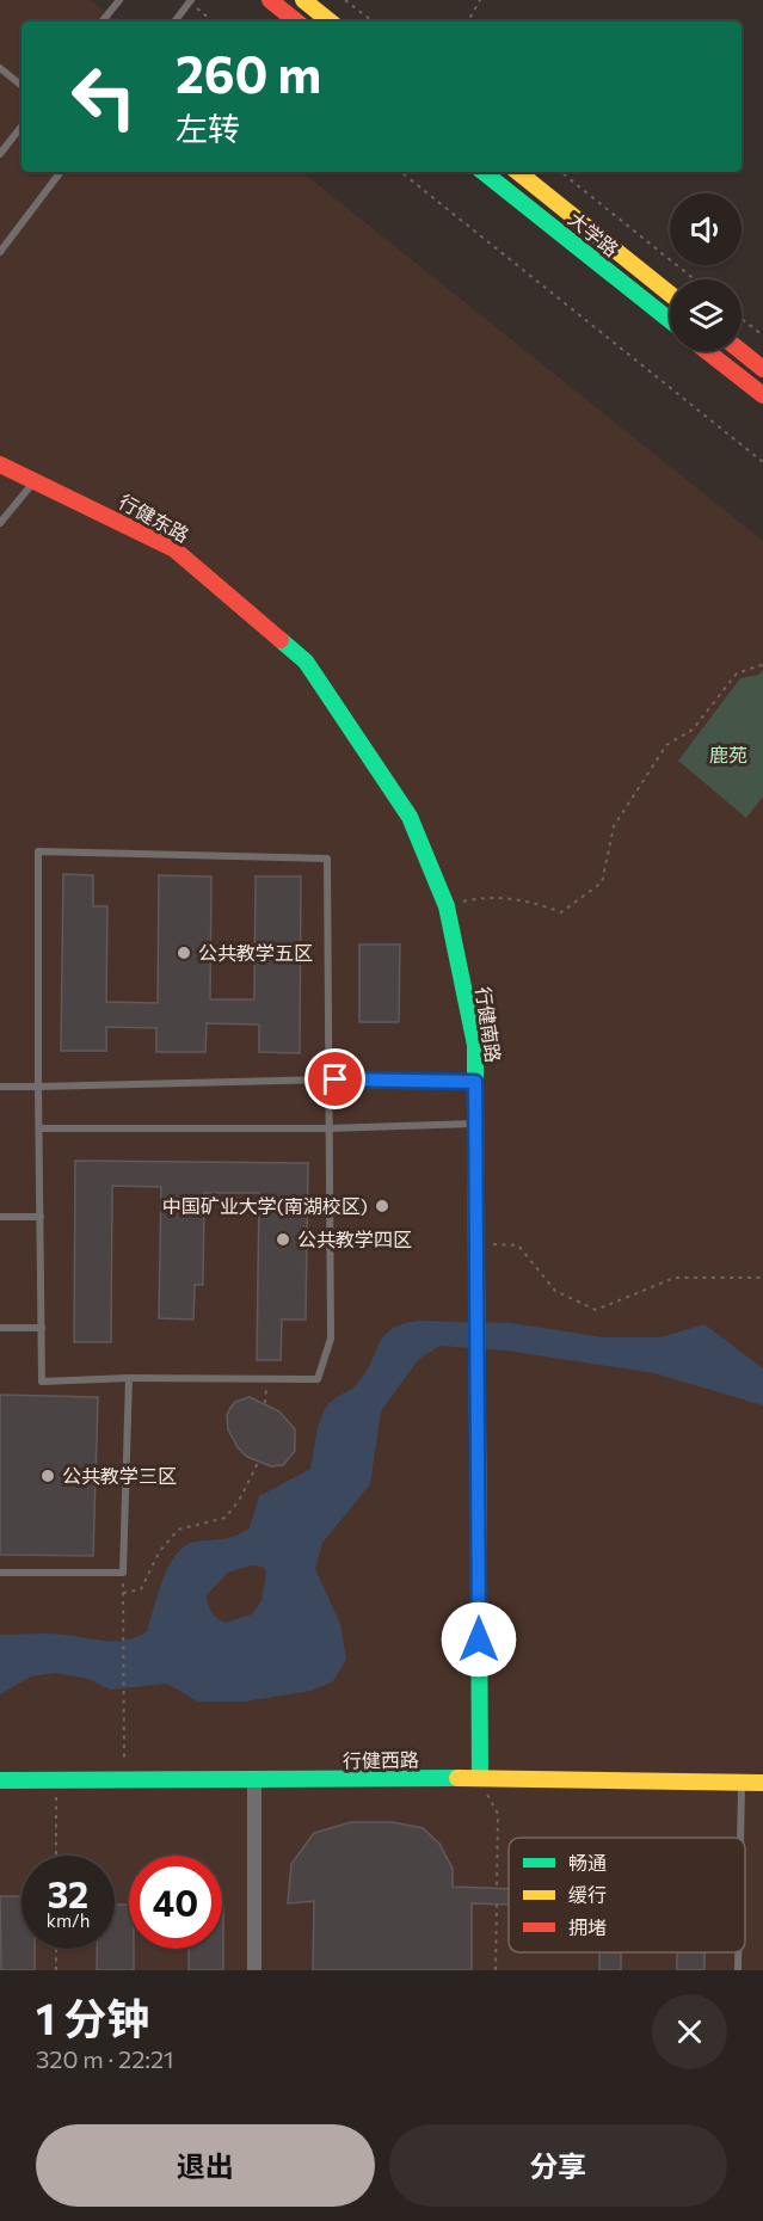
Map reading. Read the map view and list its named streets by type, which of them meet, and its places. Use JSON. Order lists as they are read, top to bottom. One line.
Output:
{"streets":{"main road":["大学路","行健东路","行健南路","行健西路"]},"crossings":[["行健东路","行健南路"],["行健南路","行健西路"]],"parks":["鹿苑"],"places":["公共教学五区","中国矿业大学(南湖校区)","公共教学四区","公共教学三区"],"legend":["畅通","缓行","拥堵"],"page":{"turn":["260 m","左转"],"speed":"32 km/h","limit":"40","heading":["1 分钟","320 m · 22:21"],"buttons":["退出","分享"]}}
